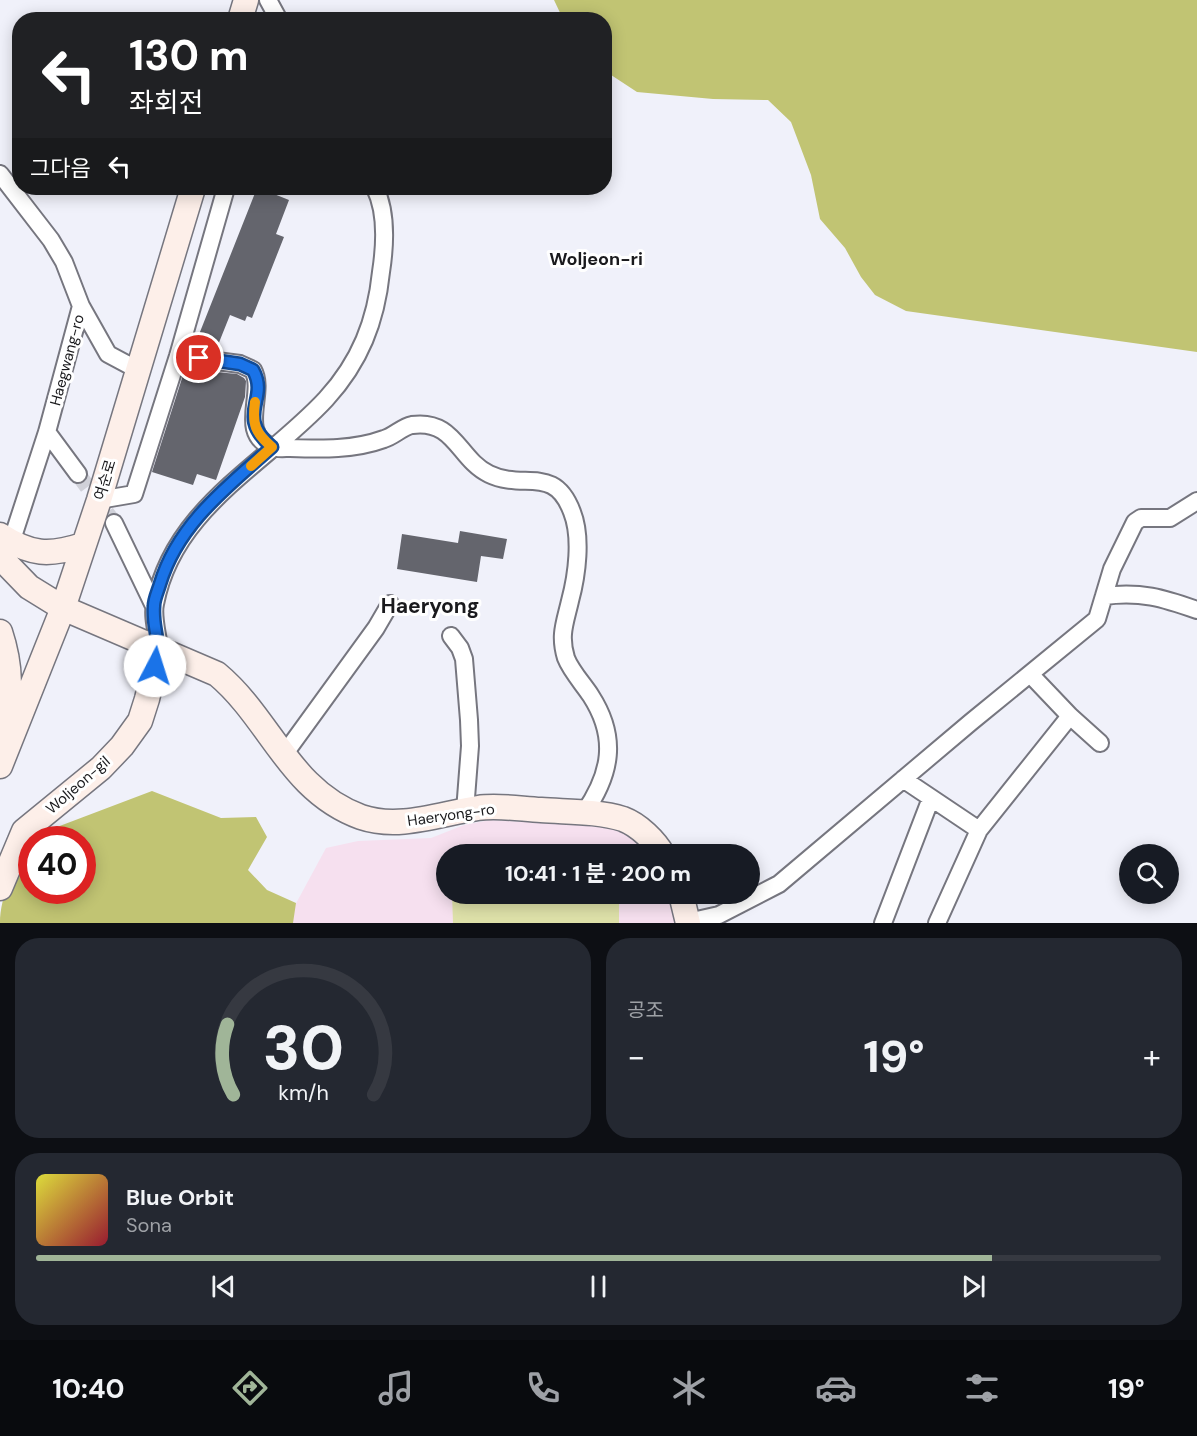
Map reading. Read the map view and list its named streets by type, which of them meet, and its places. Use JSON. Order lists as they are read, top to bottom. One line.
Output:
{"streets":{"main road":["여순로","Woljeon-gil","Haeryong-ro"],"street":["Haegwang-ro"]},"crossings":[["Haegwang-ro","Haeryong-ro"],["여순로","Haeryong-ro"],["Woljeon-gil","Haeryong-ro"]],"districts":["Woljeon-ri","Haeryong"],"page":{"turn":["130 m","좌회전"],"then":"그다음","limit":"40","trip":"10:41 · 1 분 · 200 m","tile":"공조","heat":["−","19°","+"],"song":["Blue Orbit","Sona"],"tabs":["10:40","19°"],"gauge":["30","km/h"]}}
